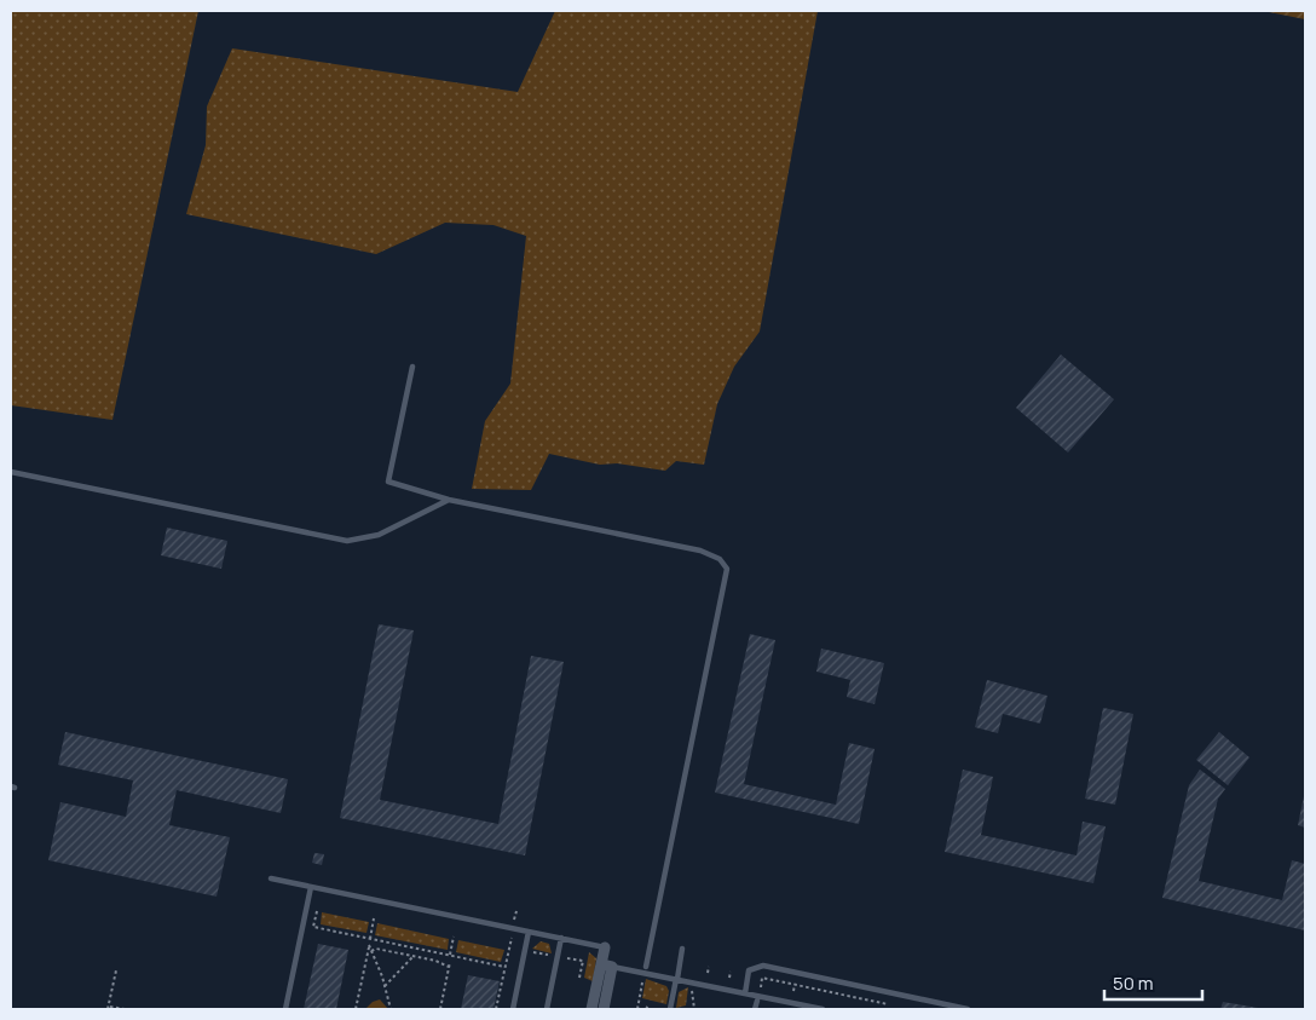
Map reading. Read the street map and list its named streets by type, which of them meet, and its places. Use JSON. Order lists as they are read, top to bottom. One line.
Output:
{"scale_bar":"50 m"}
